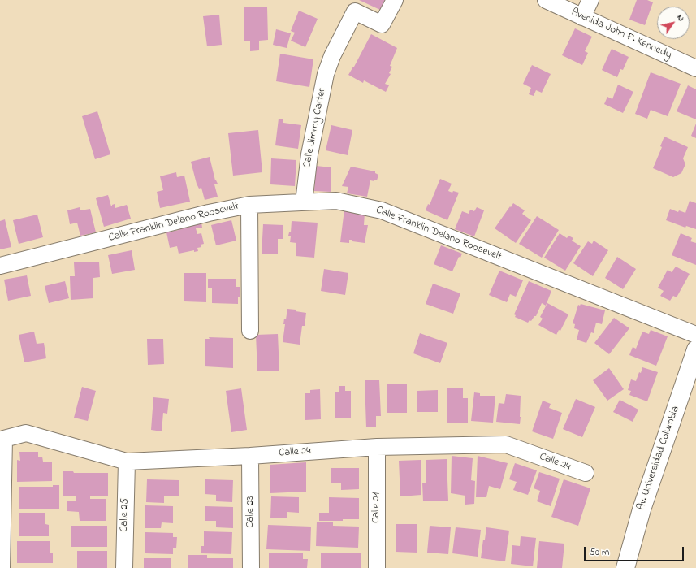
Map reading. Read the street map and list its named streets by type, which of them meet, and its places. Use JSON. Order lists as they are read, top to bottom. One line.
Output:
{"streets":{"main road":["Av. Universidad Columbia"],"street":["Avenida John F. Kennedy","Calle Jimmy Carter","Calle Franklin Delano Roosevelt","Calle 24","Calle 21","Calle 23","Calle 25"]},"crossings":[["Calle Jimmy Carter","Calle Franklin Delano Roosevelt"],["Calle 24","Calle 21"],["Calle 24","Calle 23"],["Calle 24","Calle 25"]],"scale_bar":"50 m","north":"top right"}
